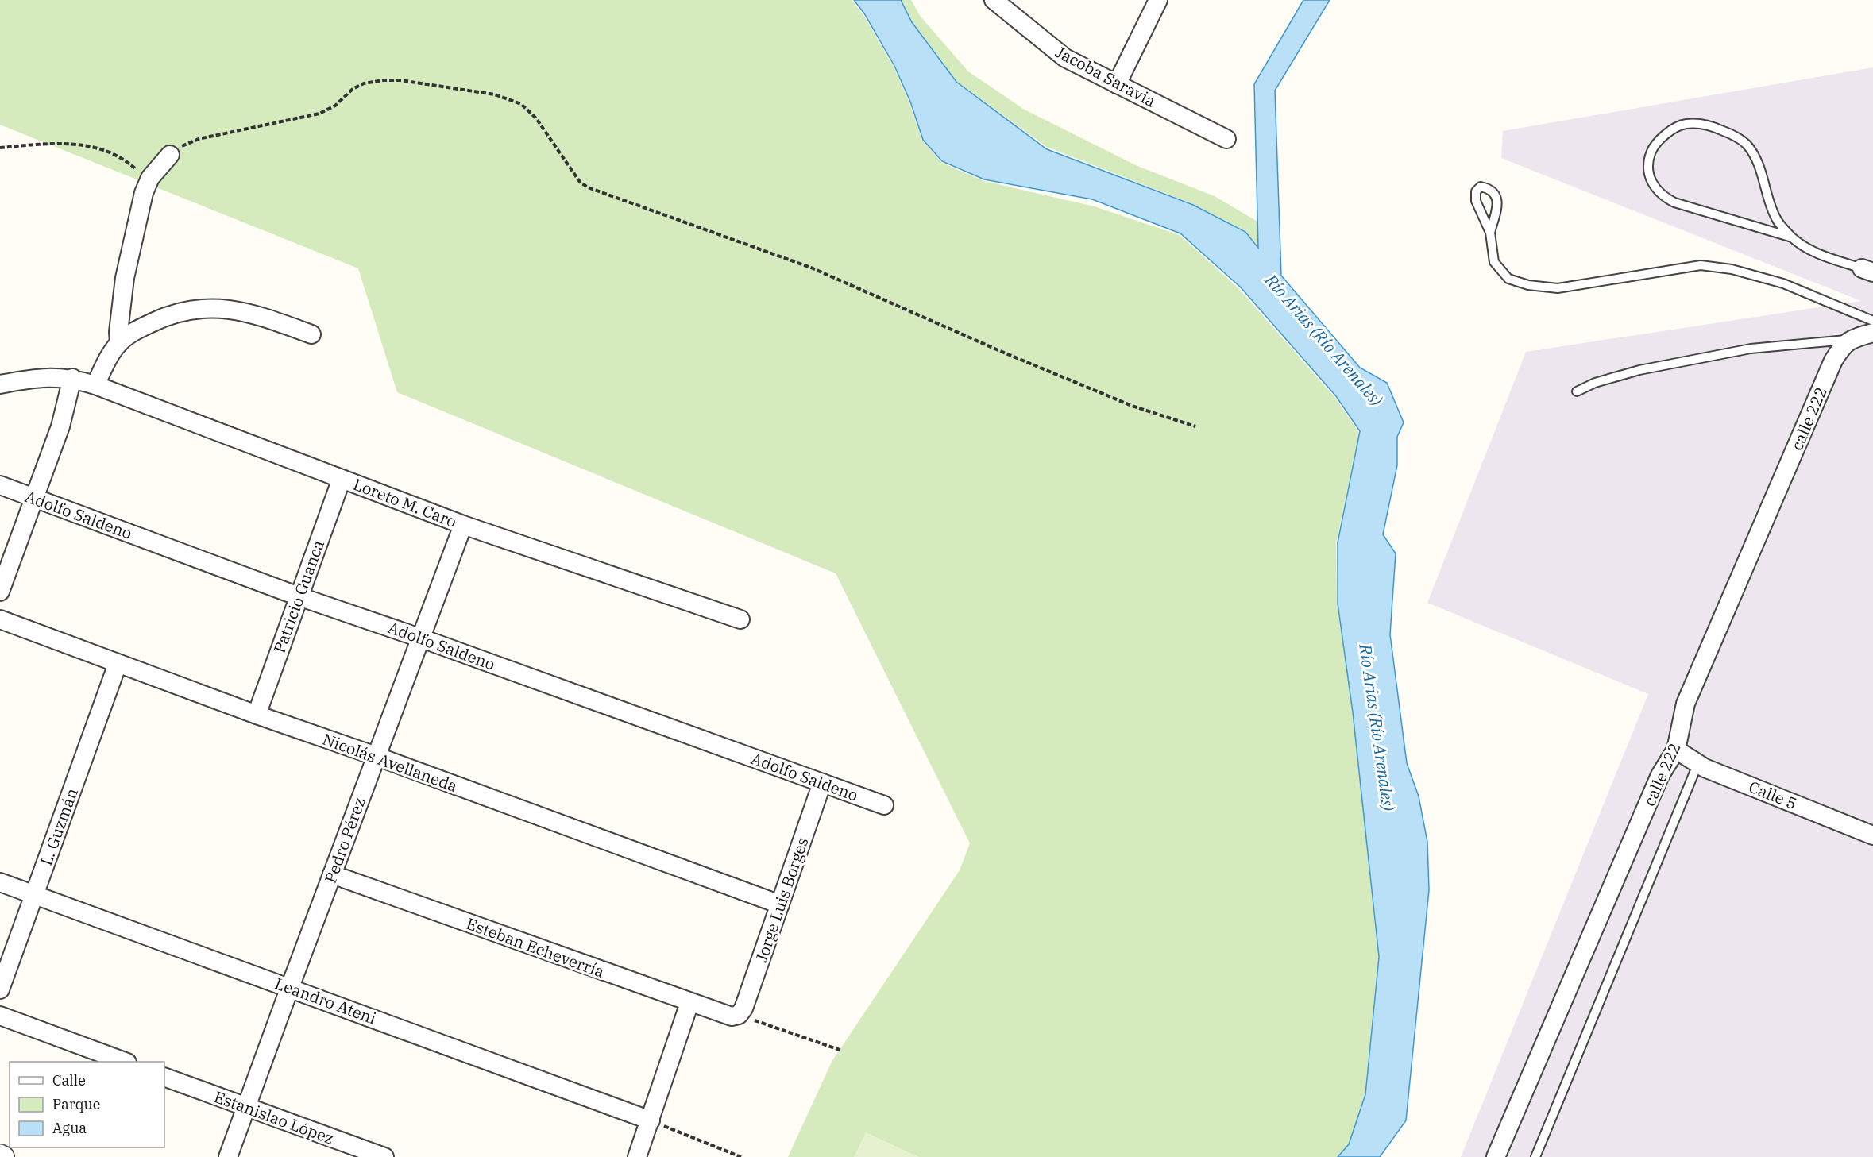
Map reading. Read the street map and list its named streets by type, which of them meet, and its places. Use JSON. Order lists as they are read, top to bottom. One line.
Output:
{"streets":{"street":["Jacoba Saravia","calle 222","Loreto M. Caro","Adolfo Saldeno","Patricio Guanca","Nicolás Avellaneda","Calle 5","L. Guzmán","Pedro Pérez","Jorge Luis Borges","Esteban Echeverría","Leandro Ateni","Estanislao López"]},"crossings":[["calle 222","Calle 5"],["Loreto M. Caro","Patricio Guanca"],["Loreto M. Caro","Pedro Pérez"],["Adolfo Saldeno","Patricio Guanca"],["Adolfo Saldeno","Pedro Pérez"],["Adolfo Saldeno","Jorge Luis Borges"],["Patricio Guanca","Nicolás Avellaneda"],["Nicolás Avellaneda","L. Guzmán"],["Nicolás Avellaneda","Pedro Pérez"],["Nicolás Avellaneda","Jorge Luis Borges"],["L. Guzmán","Leandro Ateni"],["Pedro Pérez","Esteban Echeverría"],["Pedro Pérez","Leandro Ateni"],["Pedro Pérez","Estanislao López"],["Jorge Luis Borges","Esteban Echeverría"]],"water":["Río Arias (Río Arenales)"],"legend":["Calle","Parque","Agua"]}
